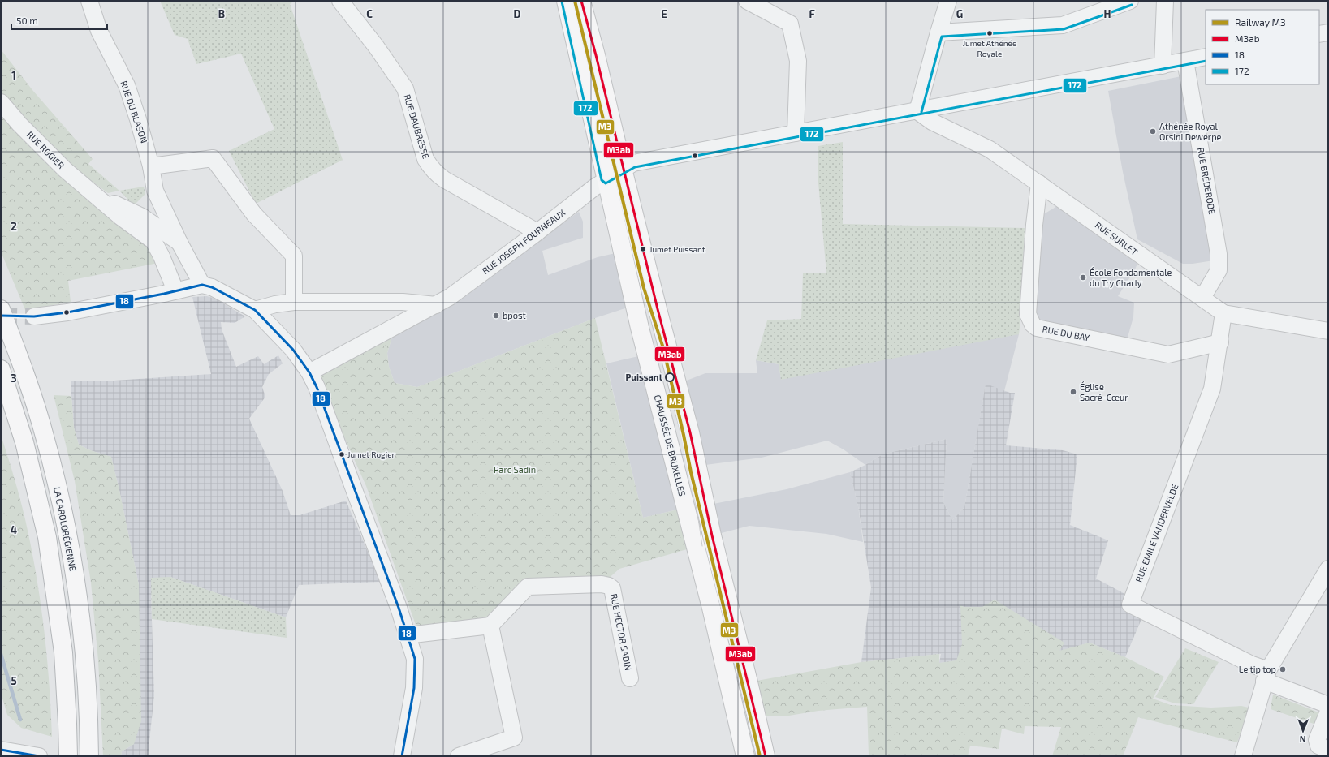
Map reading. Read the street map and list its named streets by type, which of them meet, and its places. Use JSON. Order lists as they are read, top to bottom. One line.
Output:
{"streets":{"main road":["CHAUSSÉE DE BRUXELLES","LA CAROLORÉGIENNE"],"street":["RUE DU BLASON","RUE DAUBRESSE","RUE ROGIER","RUE BRÉDERODE","RUE SURLET","RUE JOSEPH FOURNEAUX","RUE DU BAY","RUE EMILE VANDERVELDE","RUE HECTOR SADIN"]},"crossings":[["RUE DAUBRESSE","RUE JOSEPH FOURNEAUX"],["RUE BRÉDERODE","RUE SURLET"],["RUE BRÉDERODE","RUE JOSEPH FOURNEAUX"],["RUE SURLET","RUE JOSEPH FOURNEAUX"],["RUE SURLET","RUE DU BAY"],["RUE SURLET","RUE EMILE VANDERVELDE"],["RUE JOSEPH FOURNEAUX","CHAUSSÉE DE BRUXELLES"],["RUE DU BAY","RUE EMILE VANDERVELDE"]],"parks":["Parc Sadin"],"places":["Jumet Athénée Royale","Athénée Royal Orsini Dewerpe","Jumet Puissant","École Fondamentale du Try Charly","bpost","Puissant","Église Sacré-Cœur","Jumet Rogier","Le tip top"],"lines":["rail line M3","transit line M3ab","transit line 172","transit line 18"],"legend":["Railway M3","M3ab","18","172"],"scale_bar":"50 m","north":"bottom","grid":{"columns":["B","C","D","E","F","G","H"],"rows":["1","2","3","4","5"]}}
